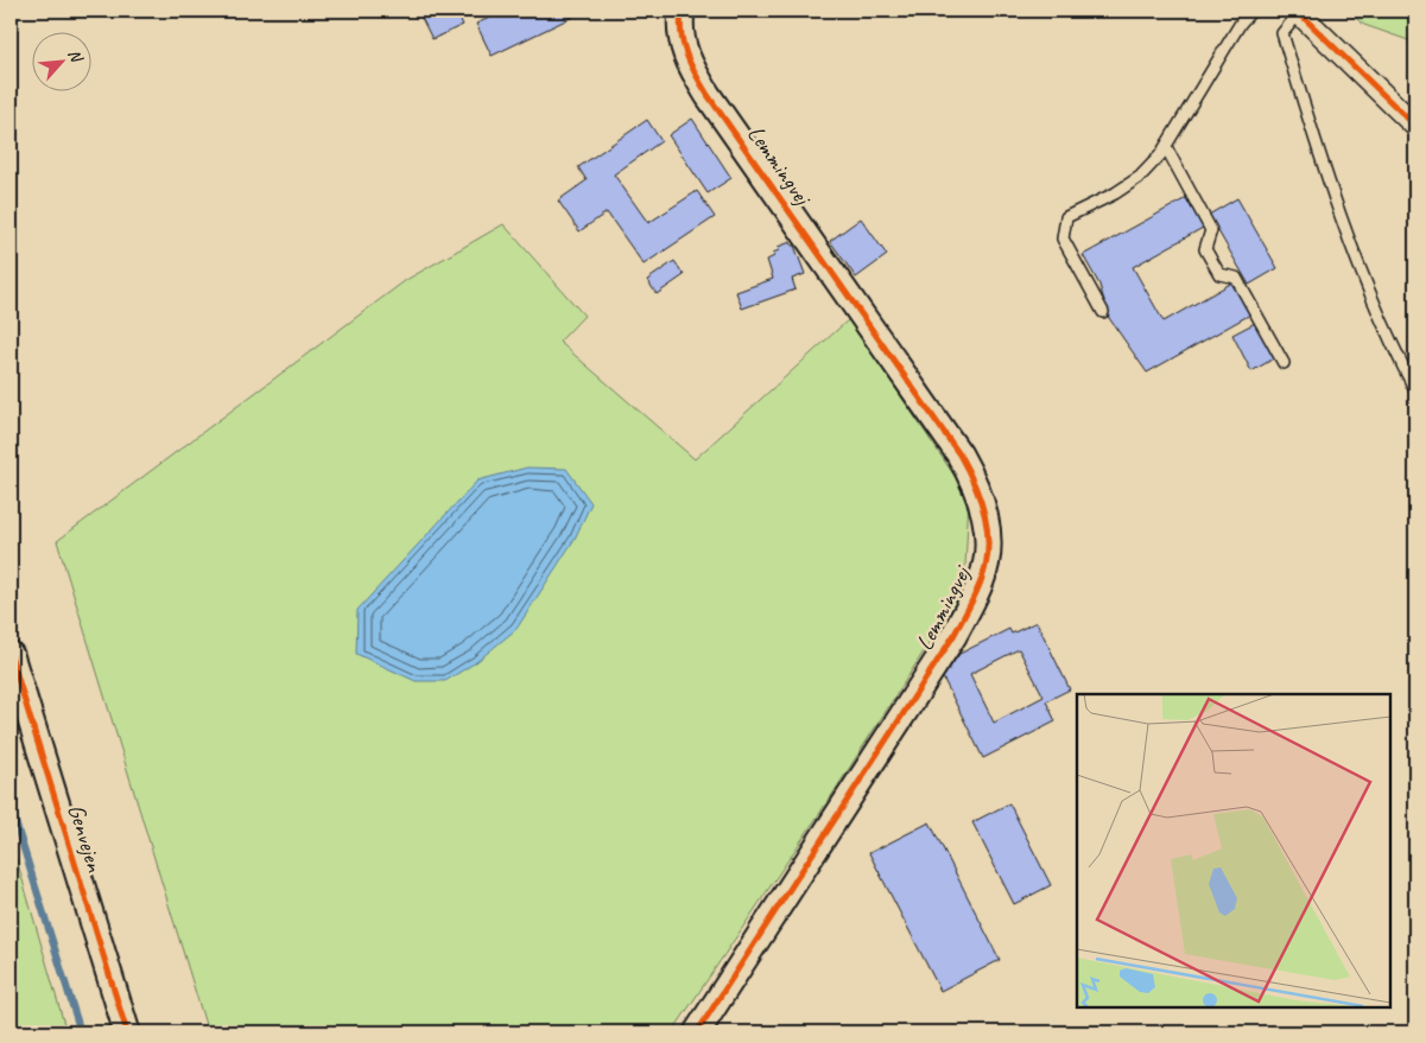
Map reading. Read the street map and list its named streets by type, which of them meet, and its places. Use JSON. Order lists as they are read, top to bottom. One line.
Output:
{"streets":{"street":["Lemmingvej","Genvejen"]},"north":"top right"}
